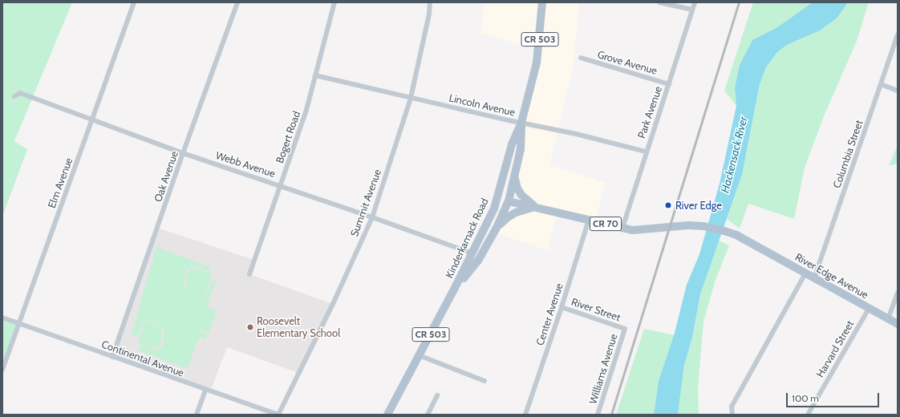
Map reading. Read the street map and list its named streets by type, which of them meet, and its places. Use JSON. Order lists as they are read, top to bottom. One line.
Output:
{"streets":{"main road":["CR 503","CR 70","Kinderkamack Road","River Edge Avenue"],"street":["Grove Avenue","Lincoln Avenue","Park Avenue","Bogert Road","Columbia Street","Webb Avenue","Oak Avenue","Elm Avenue","Summit Avenue","River Street","Center Avenue","Harvard Street","Continental Avenue","Williams Avenue"]},"crossings":[["Grove Avenue","Park Avenue"],["Lincoln Avenue","Park Avenue"],["Lincoln Avenue","Bogert Road"],["Lincoln Avenue","Summit Avenue"],["Lincoln Avenue","Kinderkamack Road"],["Park Avenue","CR 70"],["Park Avenue","River Edge Avenue"],["Bogert Road","Webb Avenue"],["Columbia Street","River Edge Avenue"],["Webb Avenue","Oak Avenue"],["Webb Avenue","Elm Avenue"],["Webb Avenue","Summit Avenue"],["Webb Avenue","Kinderkamack Road"],["Oak Avenue","Continental Avenue"],["Elm Avenue","Continental Avenue"],["Summit Avenue","Continental Avenue"],["CR 70","River Edge Avenue"],["CR 70","Center Avenue"],["River Edge Avenue","Harvard Street"],["River Street","Center Avenue"],["River Street","Williams Avenue"]],"water":["Hackensack River"],"places":["River Edge","Roosevelt Elementary School"],"scale_bar":"100 m"}
